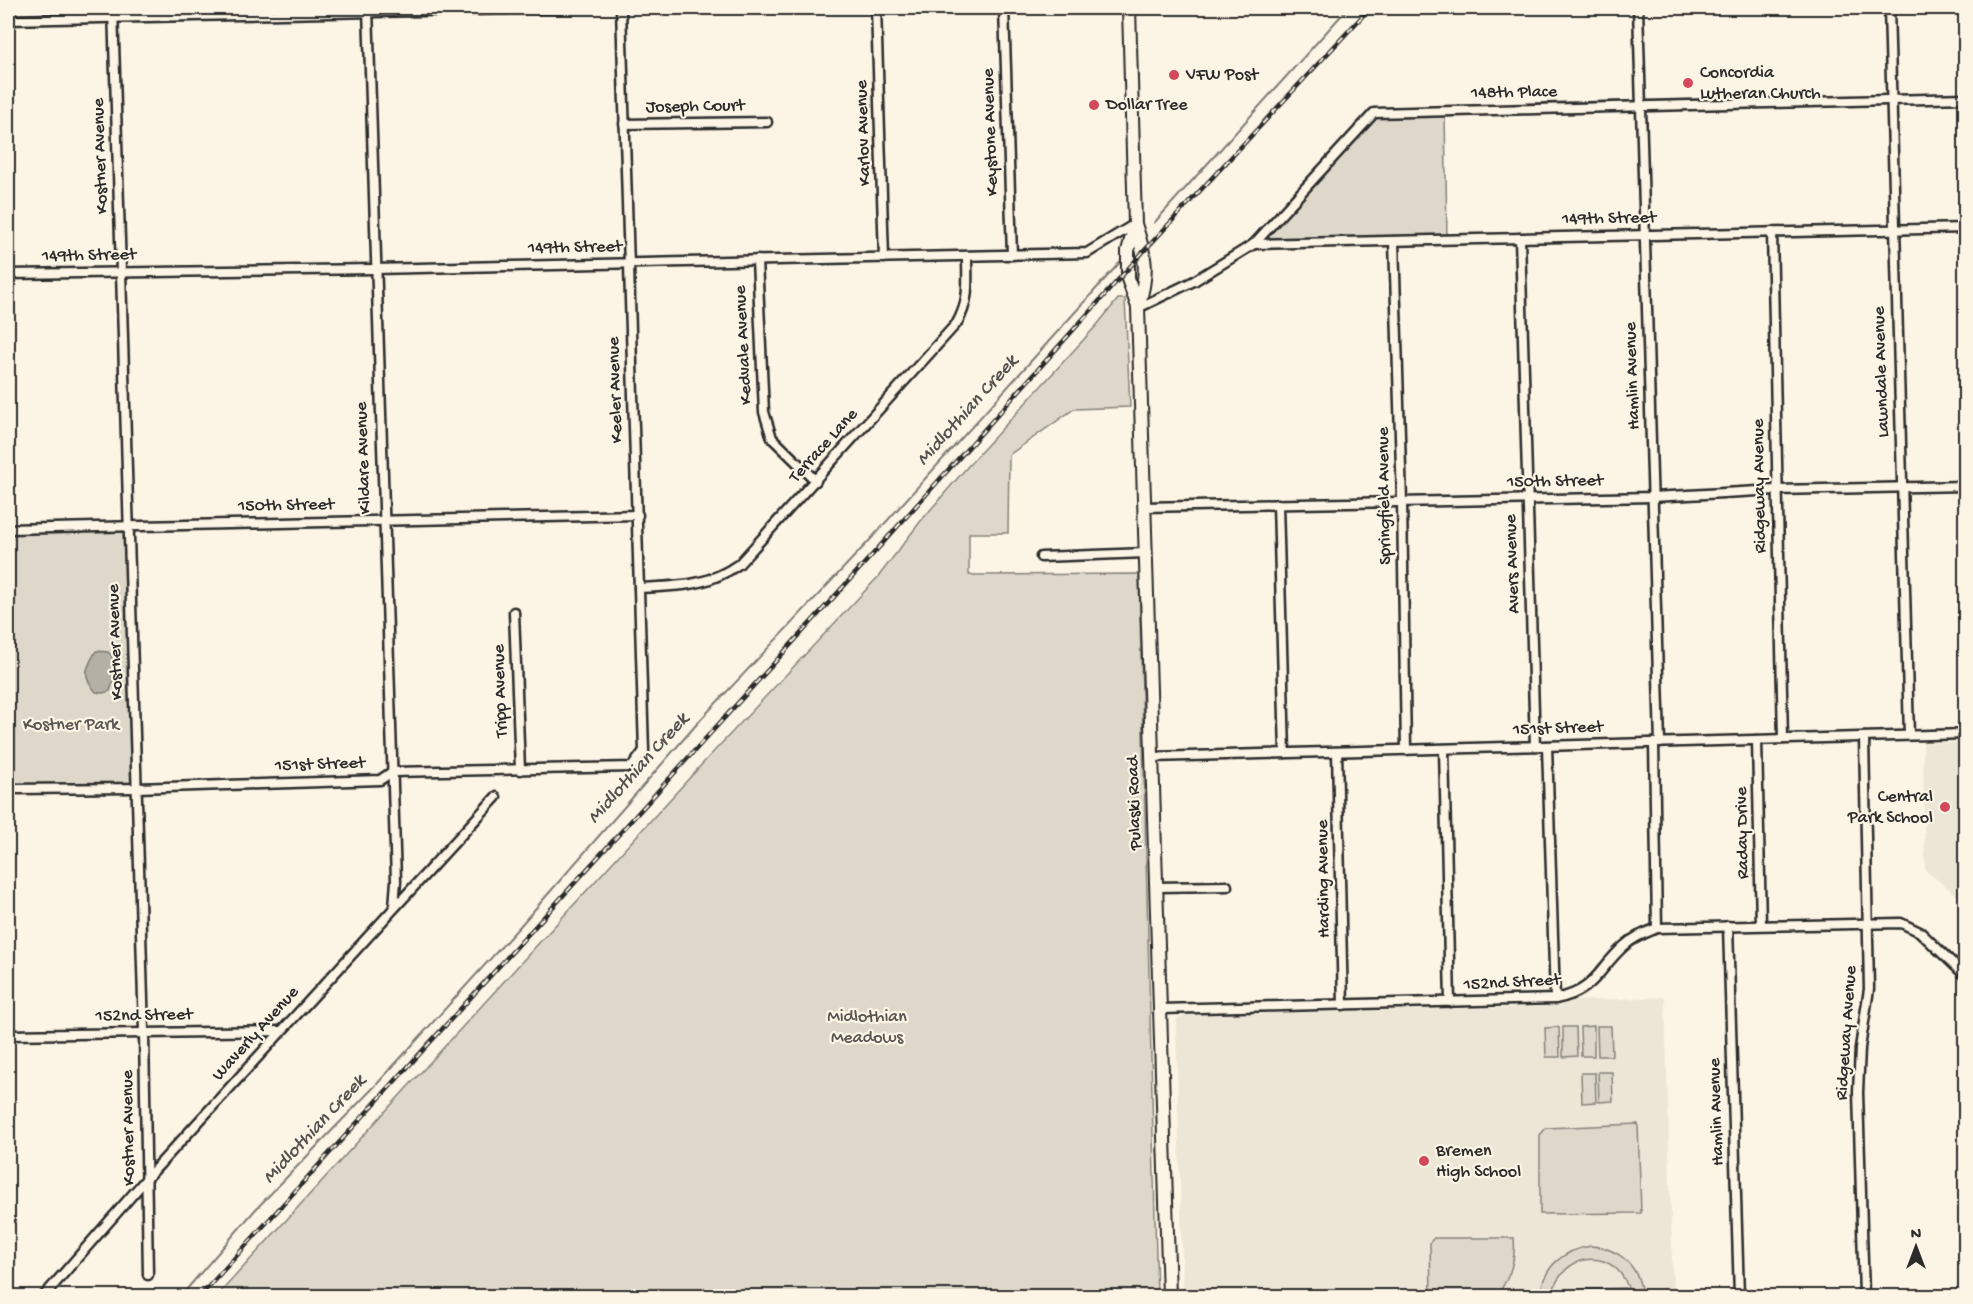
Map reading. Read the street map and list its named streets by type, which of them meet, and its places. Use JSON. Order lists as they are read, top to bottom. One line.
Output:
{"streets":{"main road":["Pulaski Road"],"street":["148th Place","Joseph Court","Keystone Avenue","Karlov Avenue","Kostner Avenue","149th Street","Kedvale Avenue","Lawndale Avenue","Hamlin Avenue","Keeler Avenue","Terrace Lane","Kildare Avenue","150th Street","Ridgeway Avenue","Springfield Avenue","Avers Avenue","Tripp Avenue","151st Street","Raday Drive","Harding Avenue","152nd Street","Waverly Avenue"]},"crossings":[["148th Place","149th Street"],["148th Place","Lawndale Avenue"],["148th Place","Hamlin Avenue"],["148th Place","Pulaski Road"],["Joseph Court","Keeler Avenue"],["Keystone Avenue","149th Street"],["Karlov Avenue","149th Street"],["Kostner Avenue","149th Street"],["Kostner Avenue","150th Street"],["Kostner Avenue","151st Street"],["Kostner Avenue","152nd Street"],["Kostner Avenue","Waverly Avenue"],["149th Street","Kedvale Avenue"],["149th Street","Lawndale Avenue"],["149th Street","Hamlin Avenue"],["149th Street","Keeler Avenue"],["149th Street","Terrace Lane"],["149th Street","Kildare Avenue"],["149th Street","Ridgeway Avenue"],["149th Street","Springfield Avenue"],["149th Street","Avers Avenue"],["149th Street","Pulaski Road"],["Kedvale Avenue","Terrace Lane"],["Lawndale Avenue","150th Street"],["Lawndale Avenue","151st Street"],["Hamlin Avenue","150th Street"],["Hamlin Avenue","151st Street"],["Hamlin Avenue","152nd Street"],["Keeler Avenue","Terrace Lane"],["Keeler Avenue","150th Street"],["Keeler Avenue","151st Street"],["Kildare Avenue","150th Street"],["Kildare Avenue","151st Street"],["Kildare Avenue","Waverly Avenue"],["150th Street","Ridgeway Avenue"],["150th Street","Springfield Avenue"],["150th Street","Avers Avenue"],["150th Street","Pulaski Road"],["Ridgeway Avenue","151st Street"],["Ridgeway Avenue","152nd Street"],["Springfield Avenue","151st Street"],["Avers Avenue","151st Street"],["Tripp Avenue","151st Street"],["151st Street","Pulaski Road"],["151st Street","Raday Drive"],["151st Street","Harding Avenue"],["Pulaski Road","152nd Street"],["Raday Drive","152nd Street"],["Harding Avenue","152nd Street"],["152nd Street","Waverly Avenue"]],"water":["Midlothian Creek"],"parks":["Kostner Park","Midlothian Meadows"],"places":["VFW Post","Concordia Lutheran Church","Dollar Tree","Central Park School","Bremen High School"],"north":"top"}
